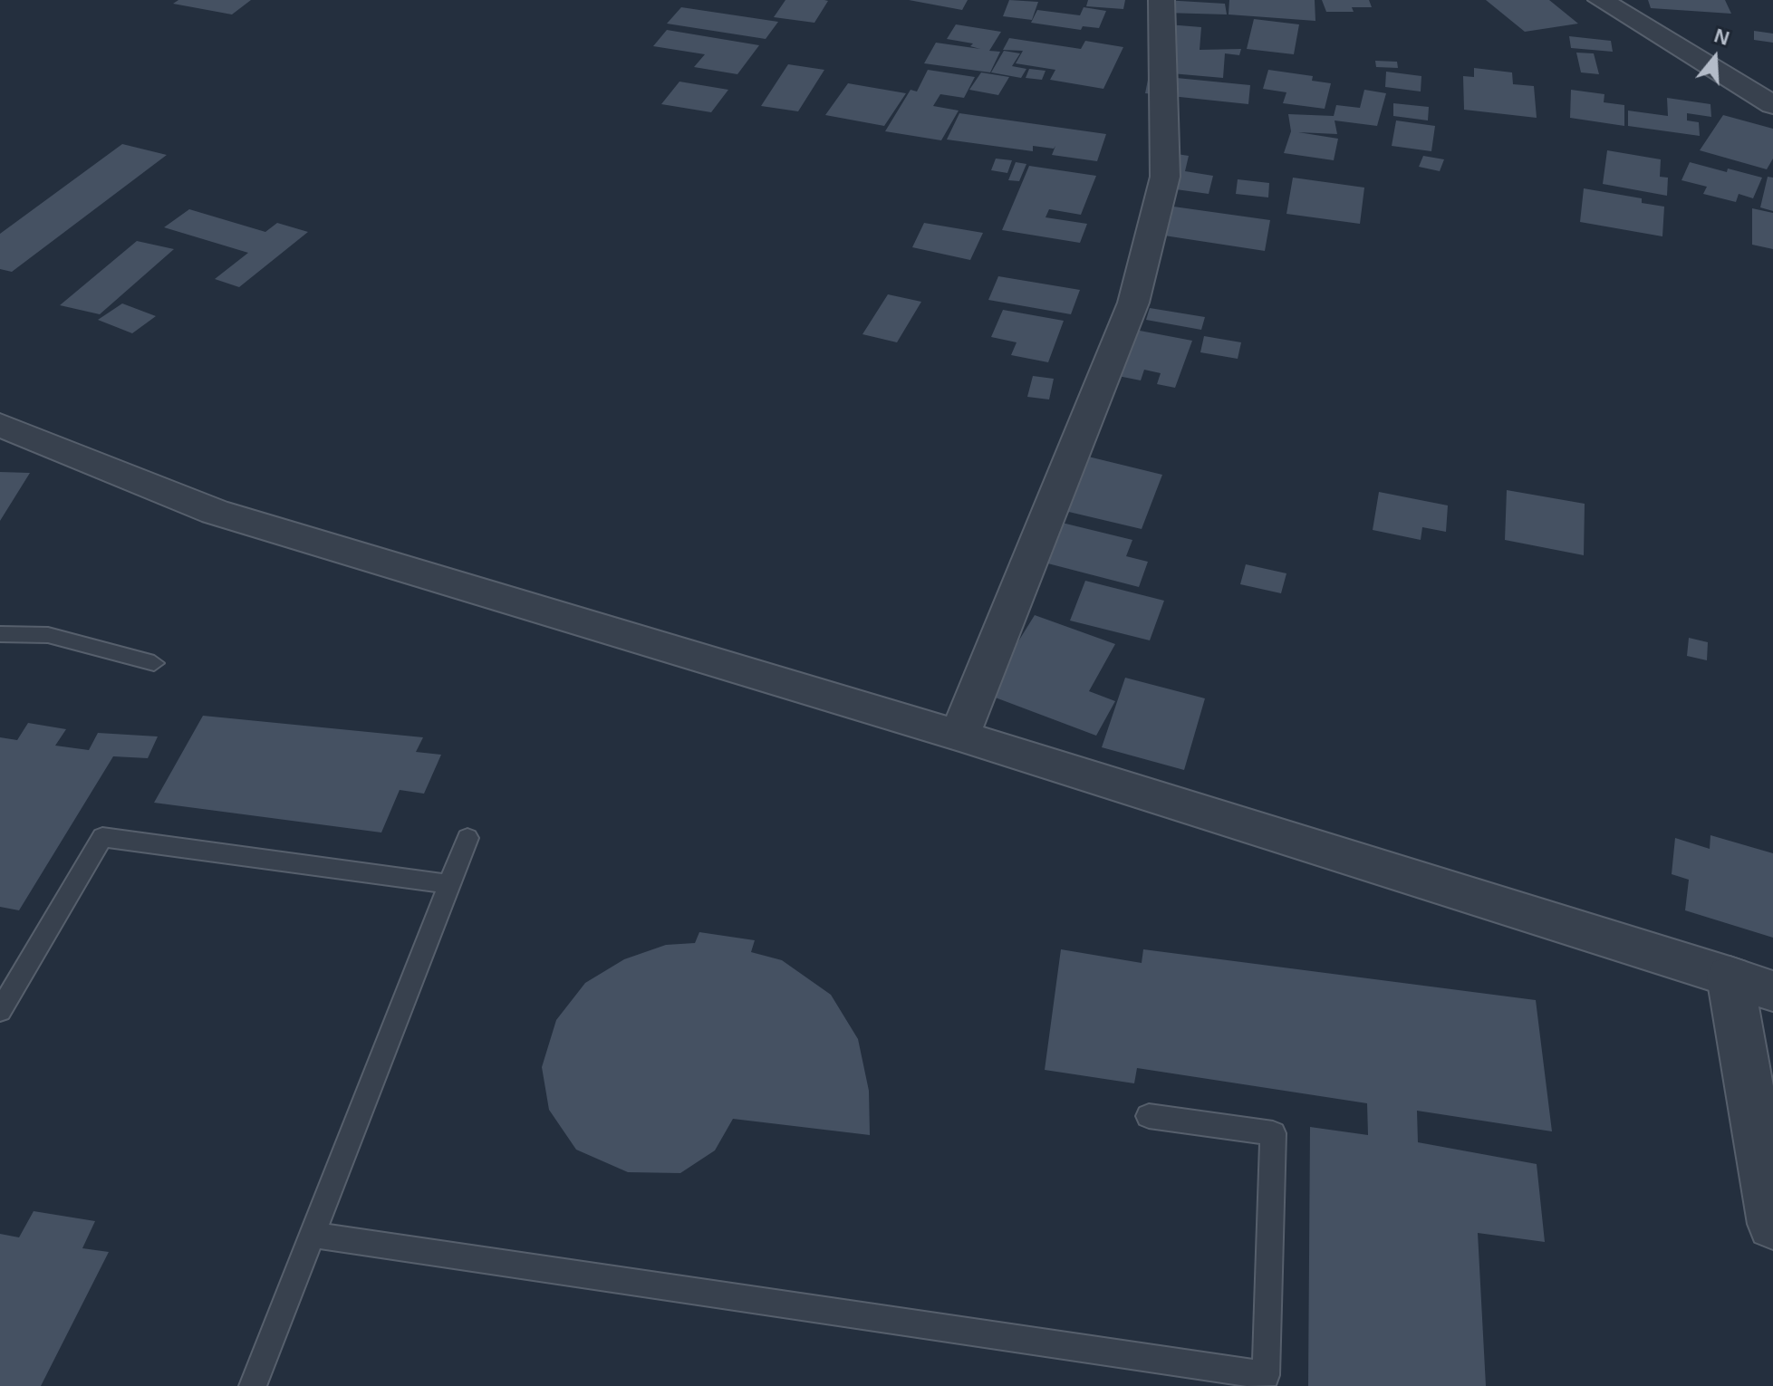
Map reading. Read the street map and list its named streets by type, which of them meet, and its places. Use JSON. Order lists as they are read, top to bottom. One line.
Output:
{"north":"top"}
